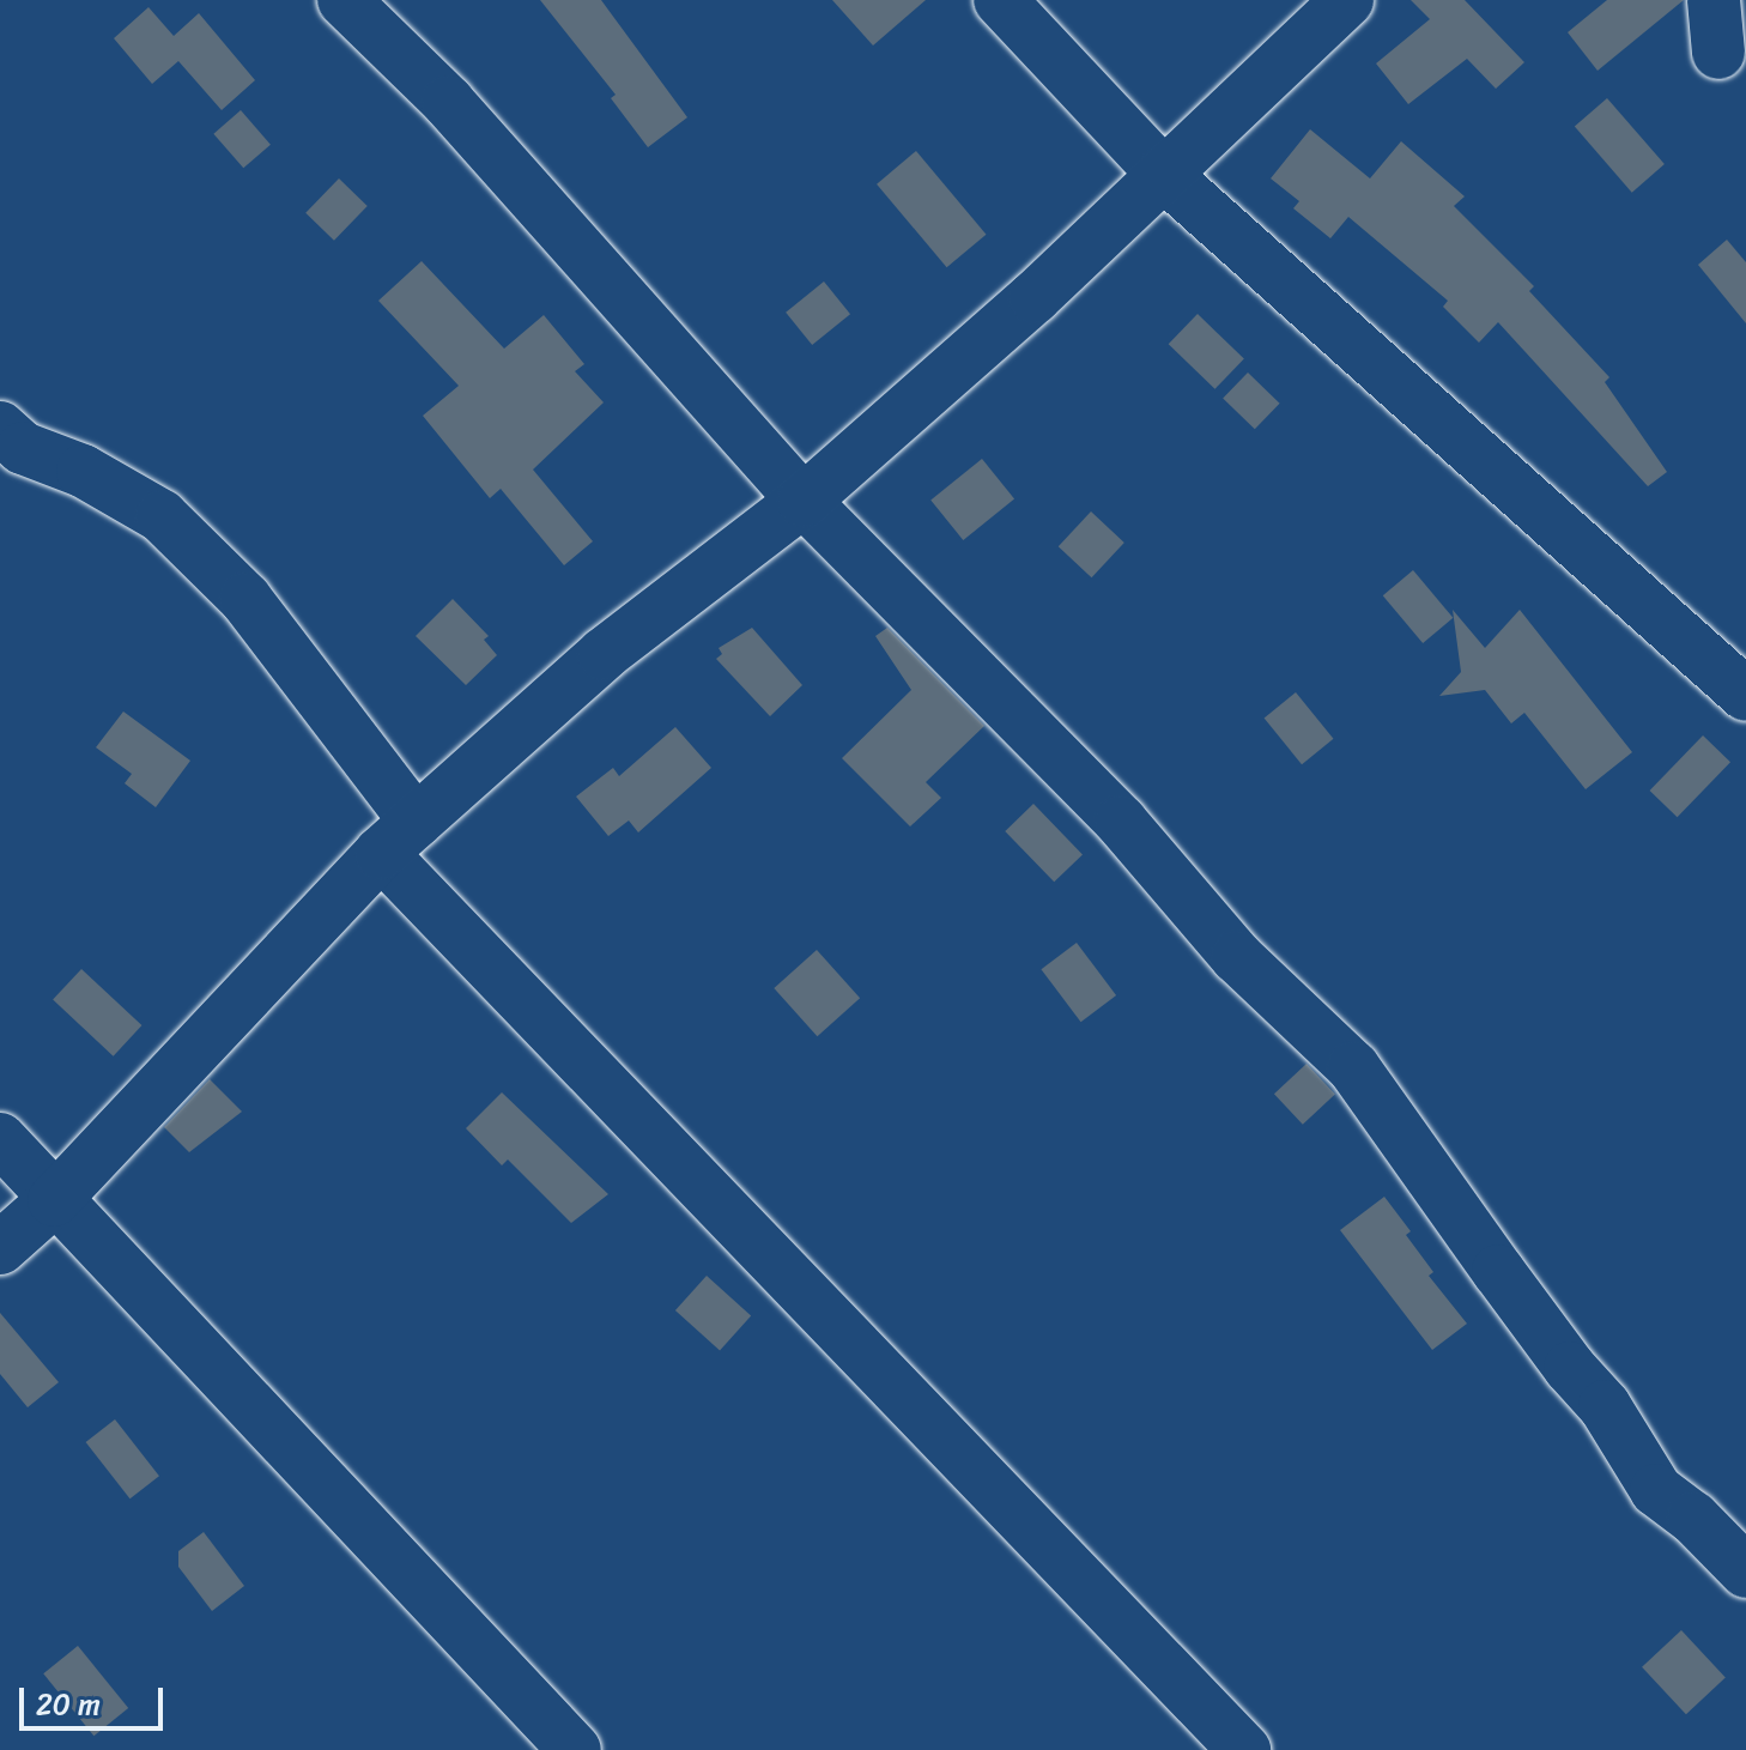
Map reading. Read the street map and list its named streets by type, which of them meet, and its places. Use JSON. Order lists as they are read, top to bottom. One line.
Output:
{"scale_bar":"20 m"}
